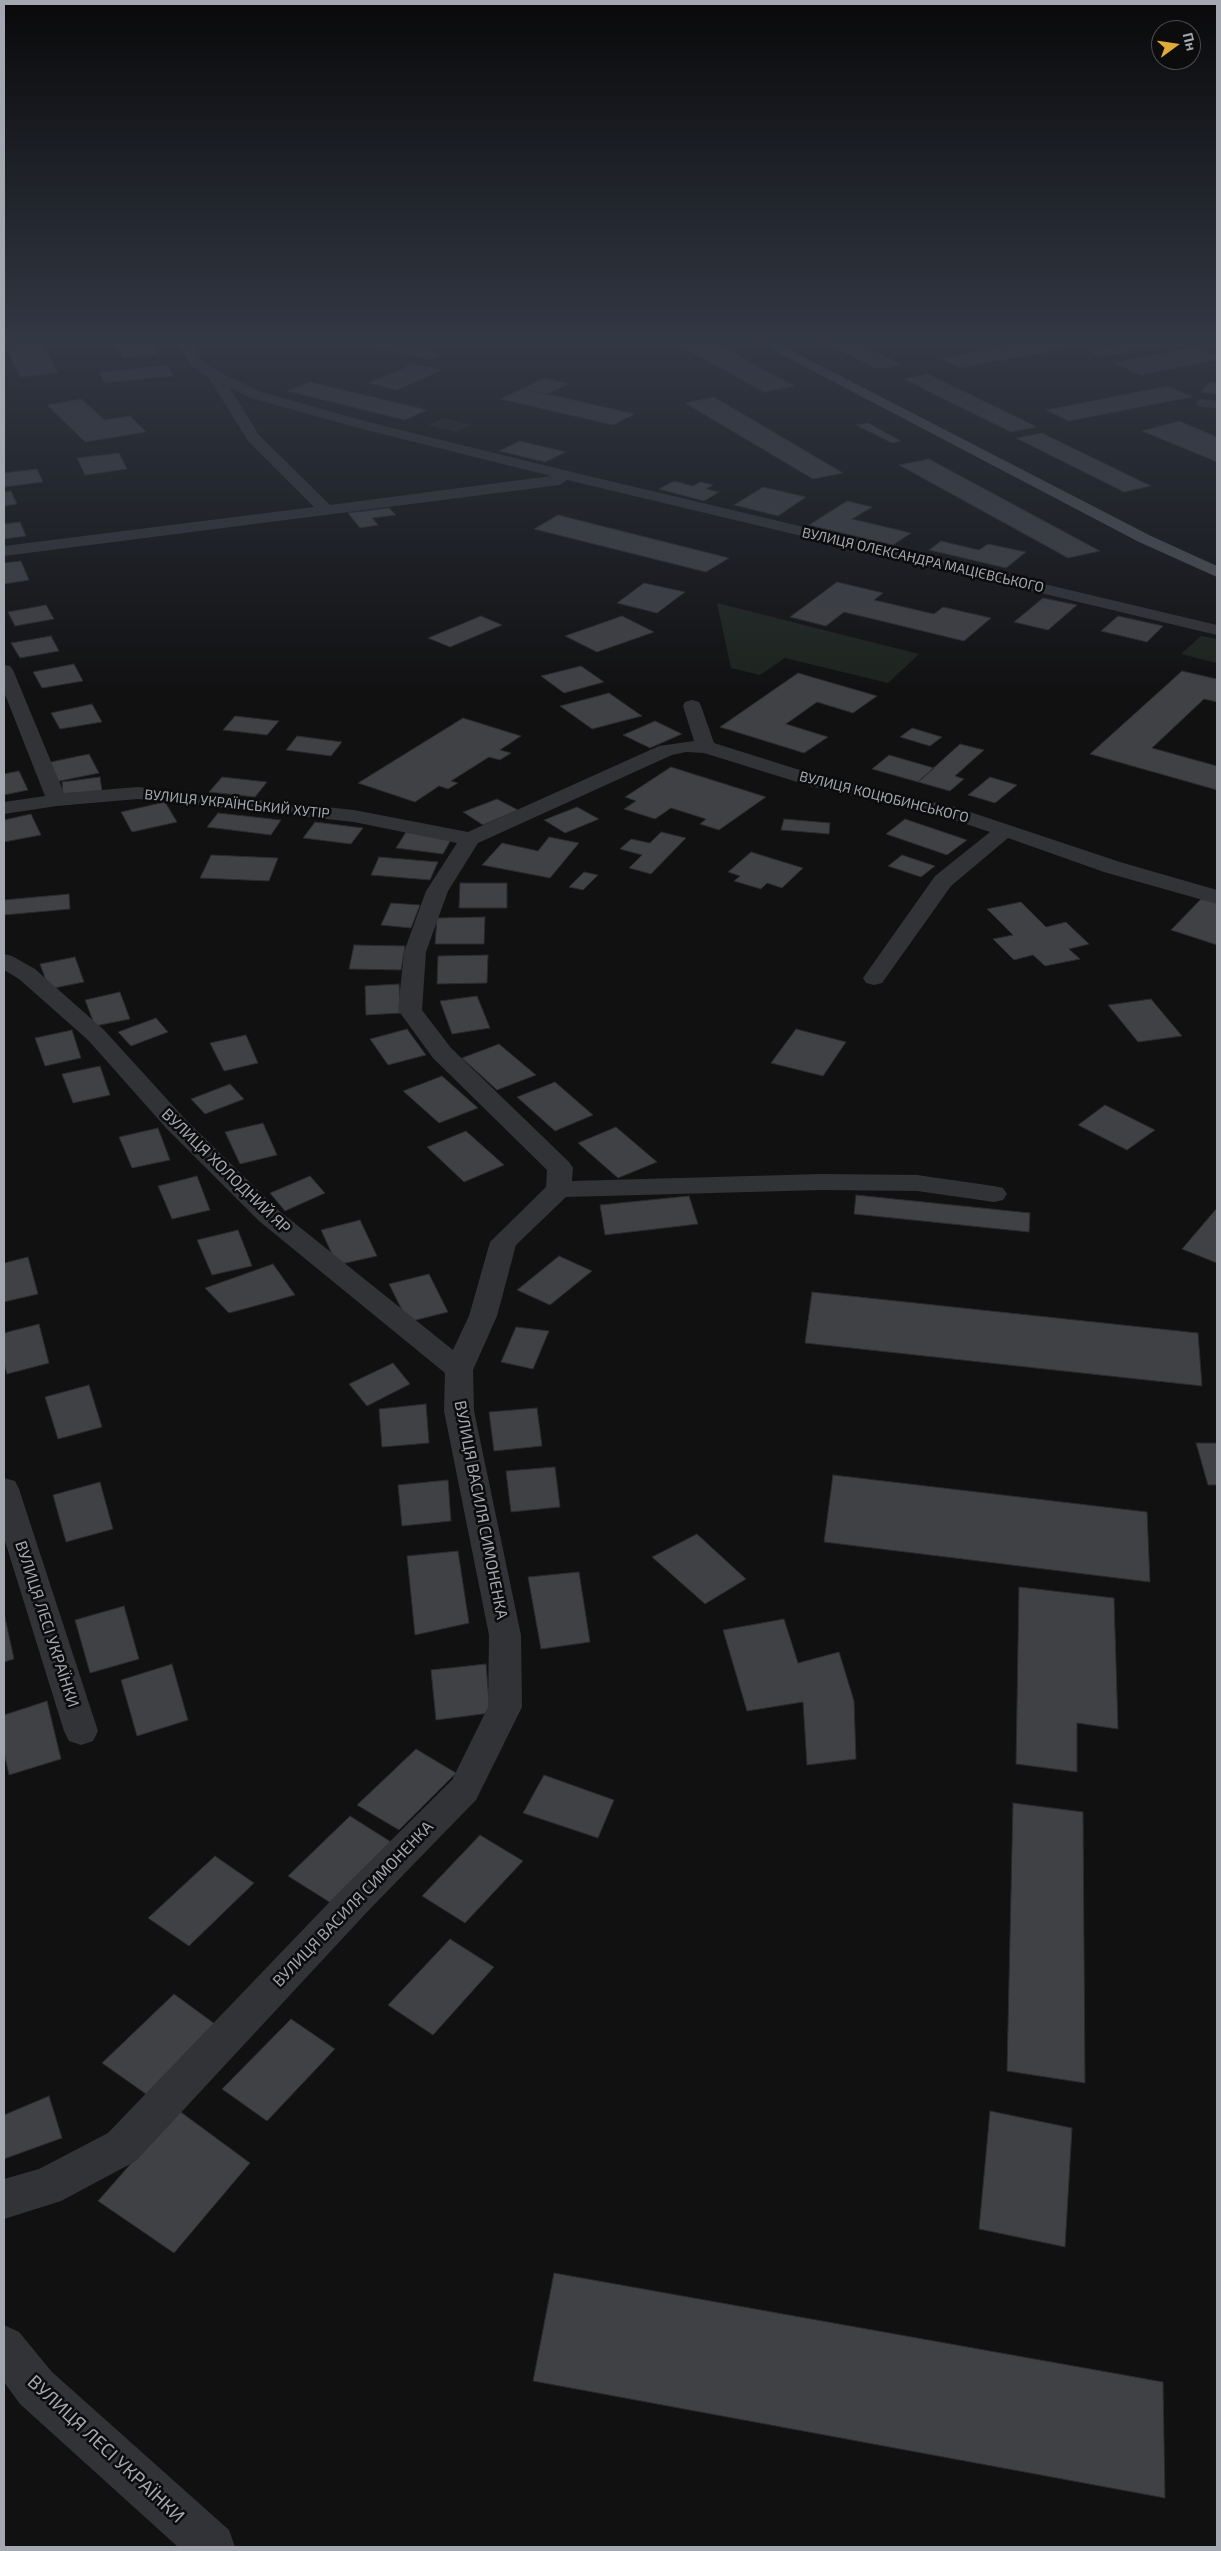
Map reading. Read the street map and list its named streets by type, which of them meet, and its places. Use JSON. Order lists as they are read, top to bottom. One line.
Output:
{"streets":{"street":["ВУЛИЦЯ ОЛЕКСАНДРА МАЦІЄВСЬКОГО","ВУЛИЦЯ КОЦЮБИНСЬКОГО","ВУЛИЦЯ УКРАЇНСЬКИЙ ХУТІР","ВУЛИЦЯ ХОЛОДНИЙ ЯР","ВУЛИЦЯ ВАСИЛЯ СИМОНЕНКА","ВУЛИЦЯ ЛЕСІ УКРАЇНКИ"]},"crossings":[["ВУЛИЦЯ ХОЛОДНИЙ ЯР","ВУЛИЦЯ ВАСИЛЯ СИМОНЕНКА"]],"north":"right"}
